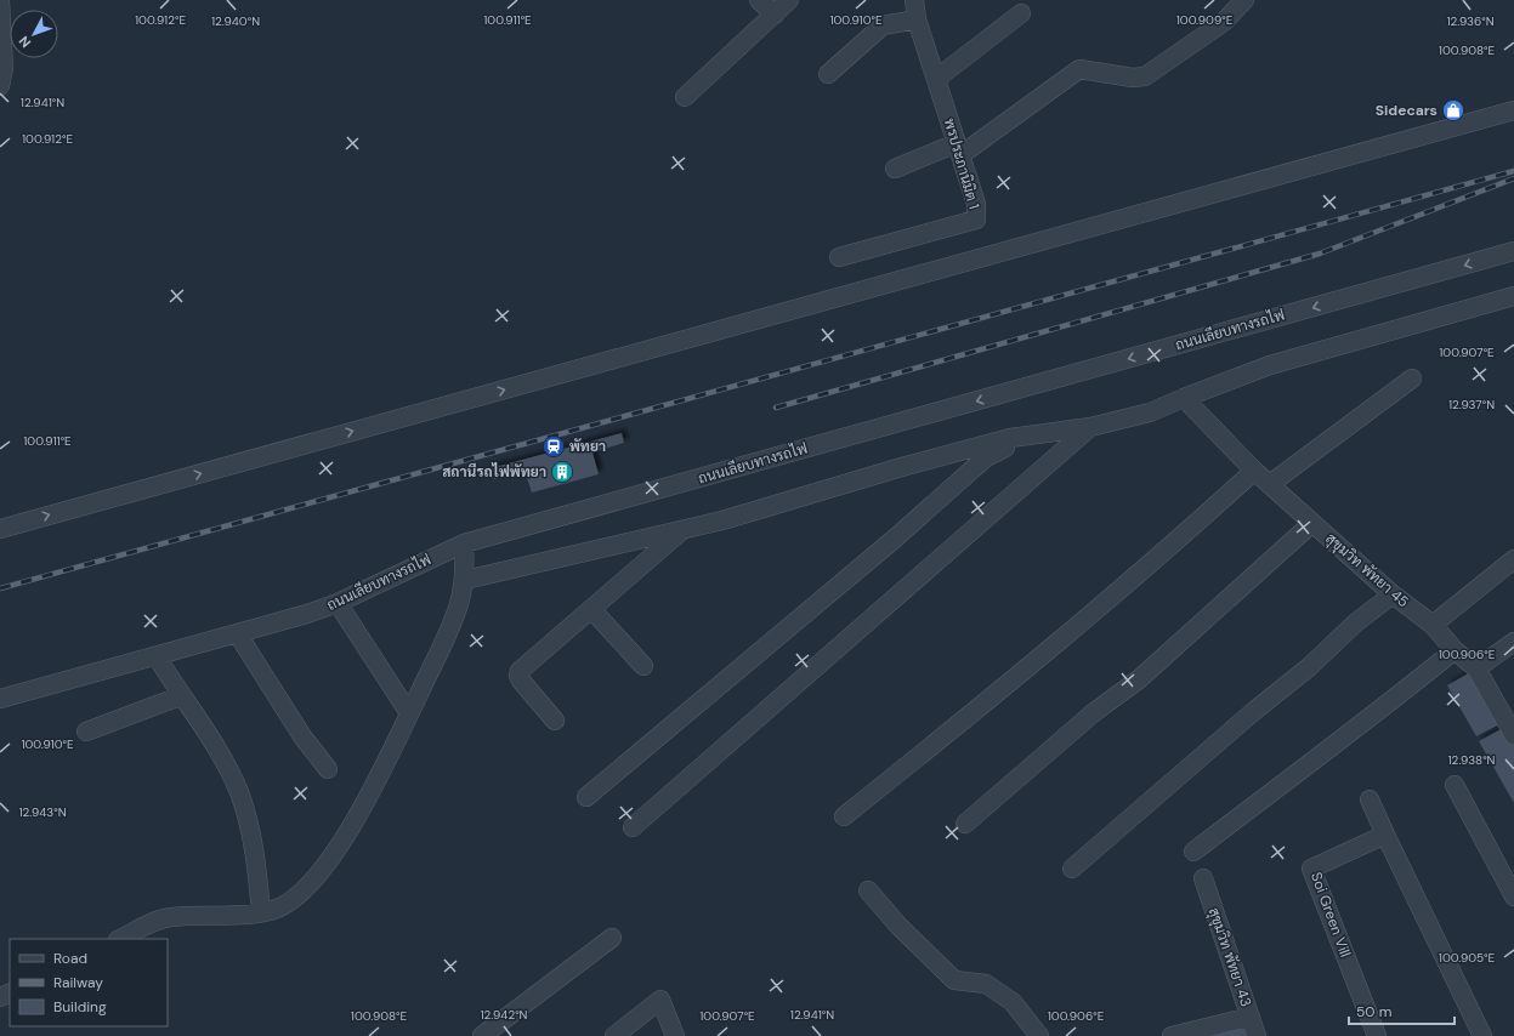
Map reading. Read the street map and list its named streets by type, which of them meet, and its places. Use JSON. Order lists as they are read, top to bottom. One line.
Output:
{"streets":{"street":["พรประภานิมิต 1","ถนนเลียบทางรถไฟ","สุขุมวิท พัทยา 45","Soi Green Vill","สุขุมวิท พัทยา 43"]},"places":{"shop":["Sidecars"],"station":["พัทยา"],"building":["สถานีรถไฟพัทยา"]},"legend":["Road","Railway","Building"],"scale_bar":"50 m","north":"bottom left","coordinates":["100.912°E","100.911°E","100.910°E","100.909°E","12.936°N","12.940°N","100.908°E","12.941°N","100.907°E","12.937°N","100.906°E","12.938°N","12.943°N","100.905°E","12.942°N"]}
